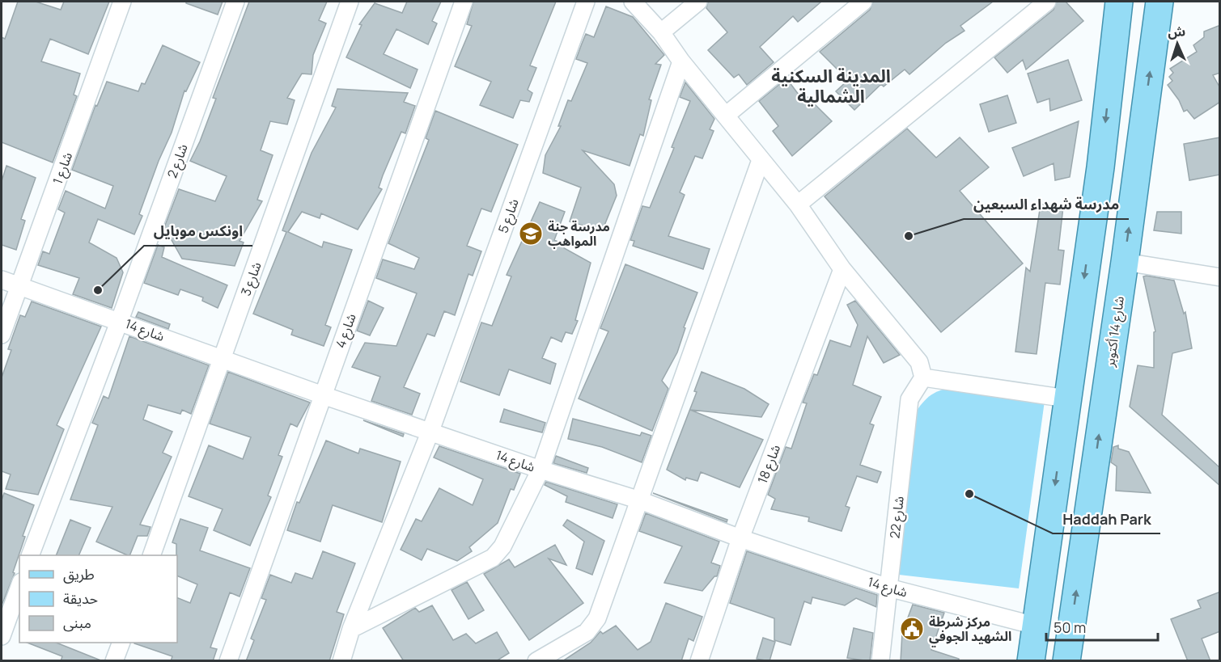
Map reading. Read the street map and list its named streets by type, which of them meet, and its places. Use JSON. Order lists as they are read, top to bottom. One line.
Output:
{"streets":{"main road":["شارع 14 أكتوبر"],"street":["شارع 2","شارع 1","شارع 5","شارع 3","شارع 14","شارع 4","شارع 18","شارع 22"]},"crossings":[["شارع 2","شارع 14"],["شارع 1","شارع 14"],["شارع 5","شارع 14"],["شارع 3","شارع 14"],["شارع 14","شارع 4"],["شارع 14","شارع 18"],["شارع 14","شارع 22"]],"districts":["المدينة السكنية الشمالية"],"places":{"school or university":["مدرسة جنة المواهب"],"other":["مدرسة شهداء السبعين","اونكس موبايل","Haddah Park"],"public building":["مركز شرطة الشهيد الجوفي"]},"legend":["طريق","حديقة","مبنى"],"scale_bar":"50 m","north":"top"}
